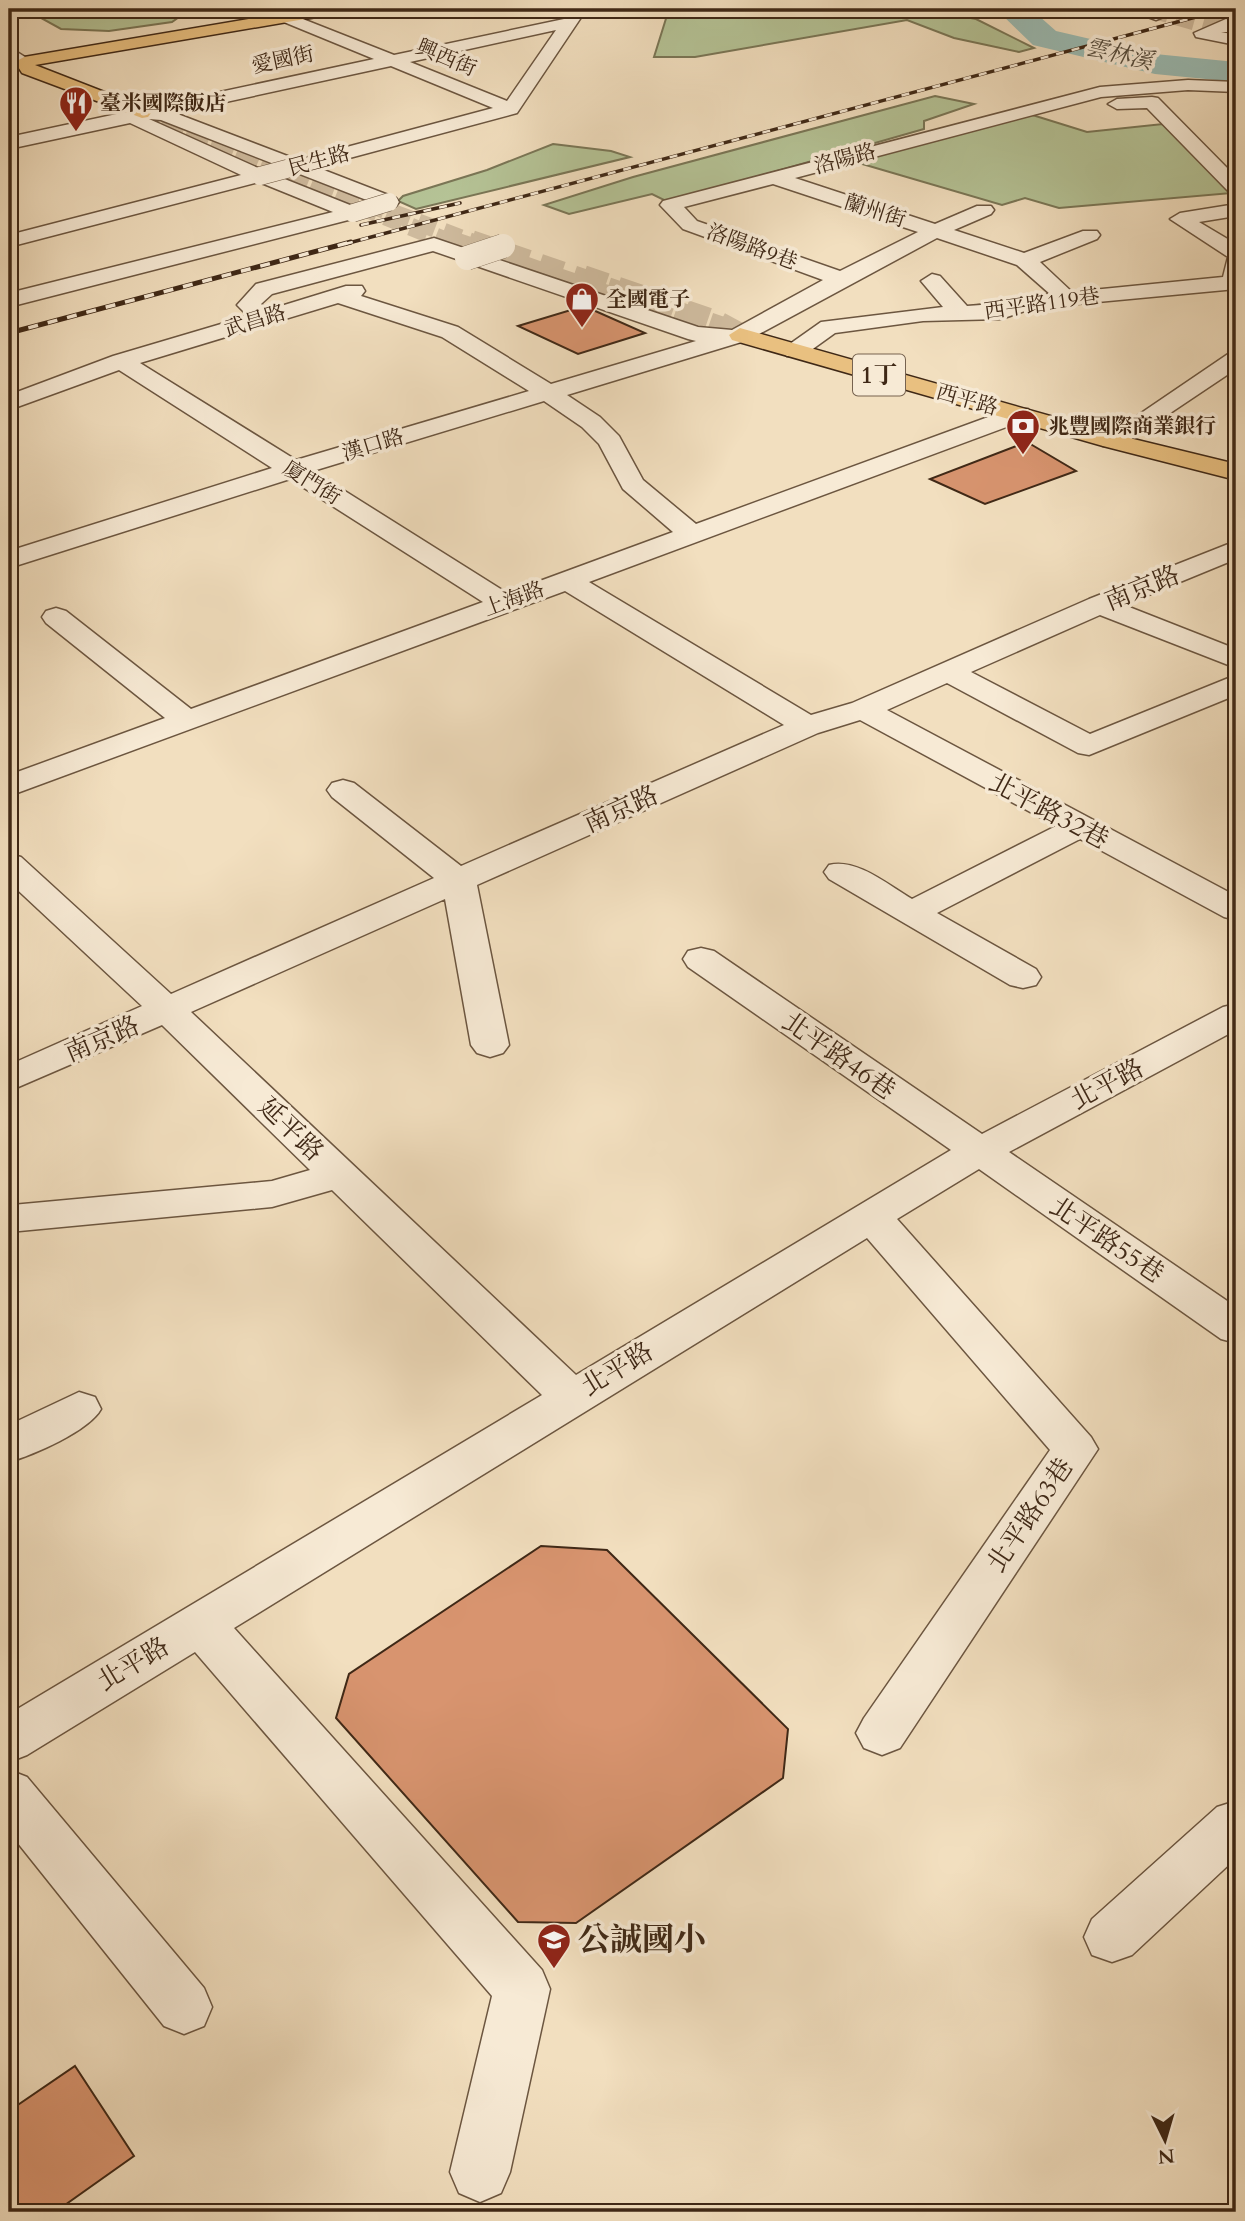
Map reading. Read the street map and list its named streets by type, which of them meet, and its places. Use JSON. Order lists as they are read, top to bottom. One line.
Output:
{"streets":{"main road":["1丁","西平路"],"street":["興西街","愛國街","洛陽路","民生路","蘭州街","洛陽路9巷","西平路119巷","武昌路","漢口路","廈門街","南京路","上海路","北平路32巷","北平路46巷","北平路","延平路","北平路55巷","北平路63巷"]},"crossings":[["興西街","愛國街"],["興西街","民生路"],["洛陽路","蘭州街"],["洛陽路","洛陽路9巷"],["西平路119巷","西平路"],["武昌路","西平路"],["武昌路","廈門街"],["西平路","漢口路"],["西平路","上海路"],["漢口路","廈門街"],["廈門街","上海路"],["南京路","北平路32巷"],["南京路","延平路"],["北平路46巷","北平路"],["北平路46巷","北平路55巷"],["北平路","延平路"],["北平路","北平路55巷"],["北平路","北平路63巷"]],"water":["雲林溪"],"places":{"restaurant":["臺米國際飯店"],"shop":["全國電子"],"bank":["兆豐國際商業銀行"],"school or university":["公誠國小"]},"north":"bottom"}
